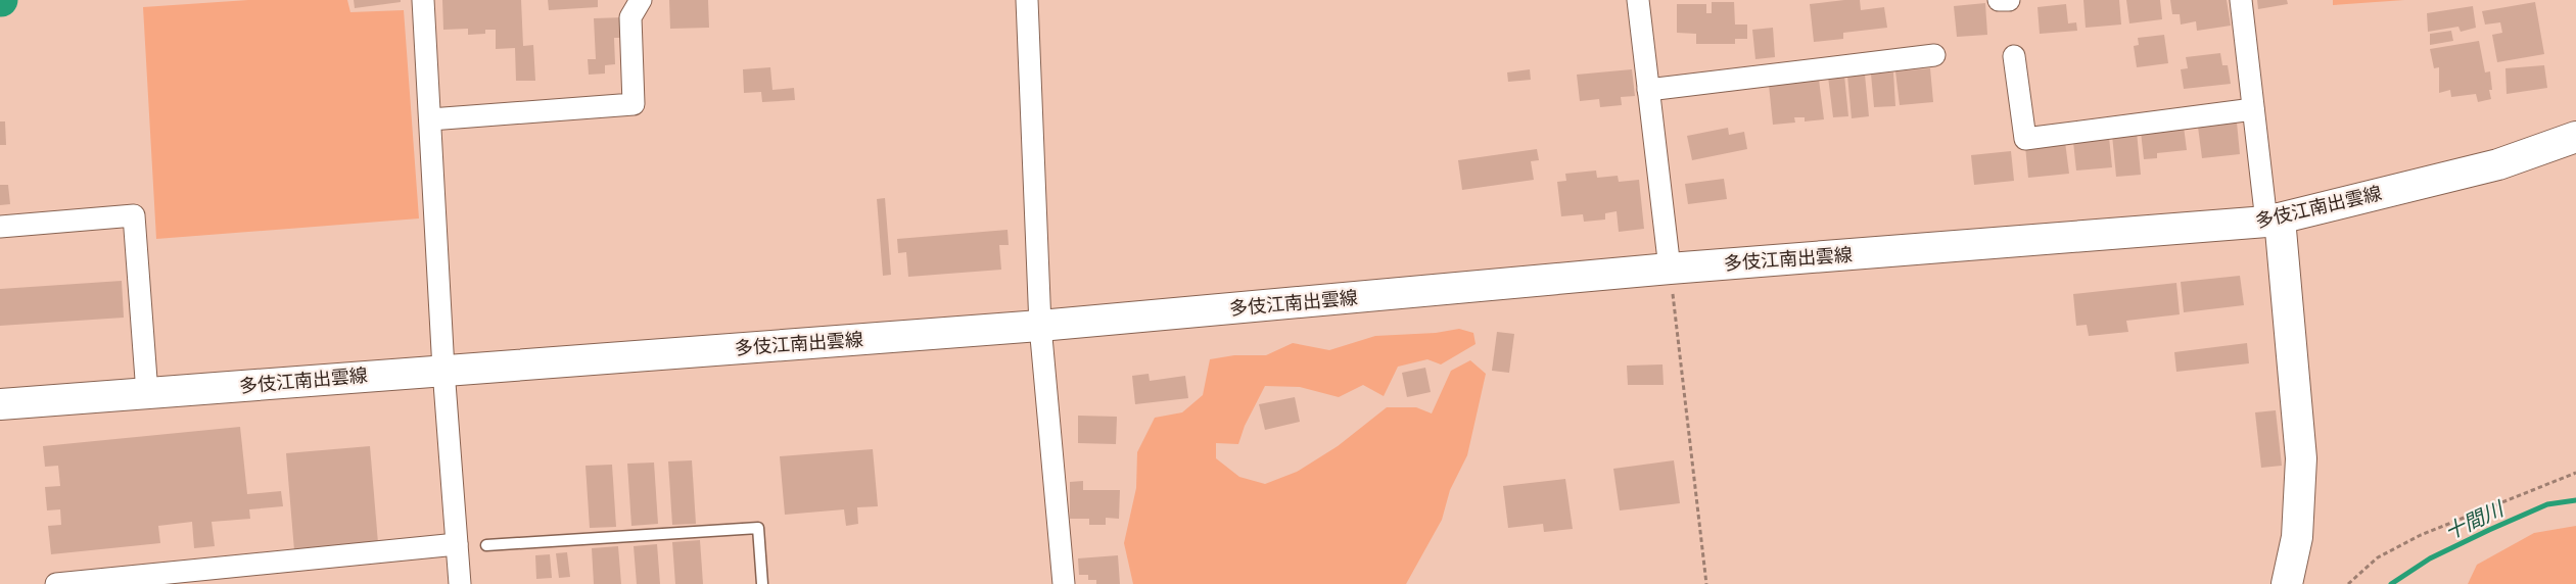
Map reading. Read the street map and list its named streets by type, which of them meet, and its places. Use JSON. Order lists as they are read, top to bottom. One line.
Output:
{"streets":{"main road":["多伎江南出雲線"]},"water":["十間川"]}
